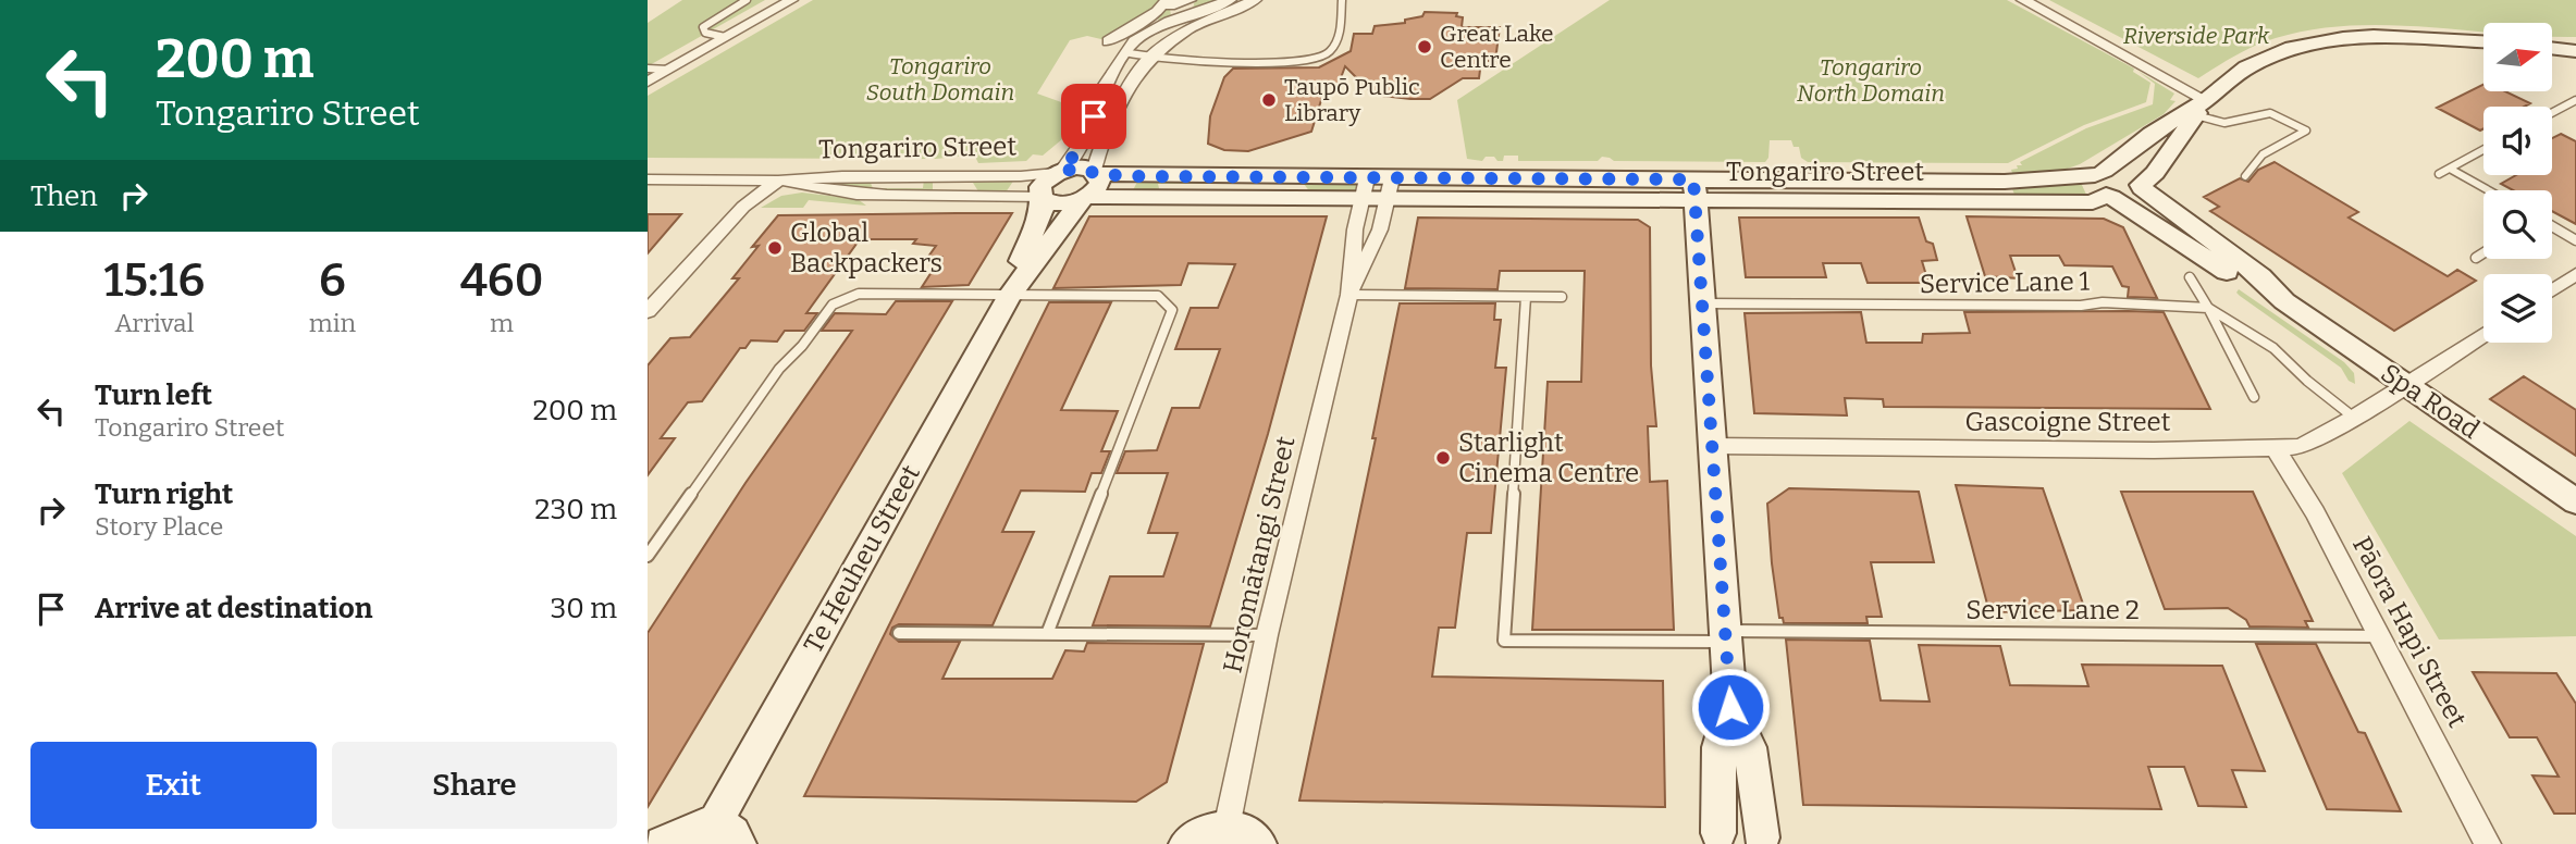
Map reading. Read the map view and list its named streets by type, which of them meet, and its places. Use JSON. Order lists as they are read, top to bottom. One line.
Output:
{"streets":{"street":["Tongariro Street","Spa Road","Gascoigne Street","Horomātangi Street","Te Heuheu Street","Pāora Hapi Street"],"lane":["Service Lane 1","Service Lane 2"]},"crossings":[["Tongariro Street","Spa Road"],["Tongariro Street","Horomātangi Street"],["Tongariro Street","Te Heuheu Street"],["Spa Road","Gascoigne Street"],["Gascoigne Street","Pāora Hapi Street"],["Service Lane 2","Pāora Hapi Street"]],"parks":["Riverside Park","Tongariro South Domain","Tongariro North Domain"],"places":["Great Lake Centre","Taupō Public Library","Global Backpackers","Starlight Cinema Centre"],"north":"right","page":{"turn":["200 m","Tongariro Street"],"then":"Then","eta":["15:16","Arrival","6","min","460","m"],"list":[{"name":"Turn left","note":"Tongariro Street","value":"200 m"},{"name":"Turn right","note":"Story Place","value":"230 m"},{"name":"Arrive at destination","value":"30 m"}],"buttons":["Exit","Share"]}}
